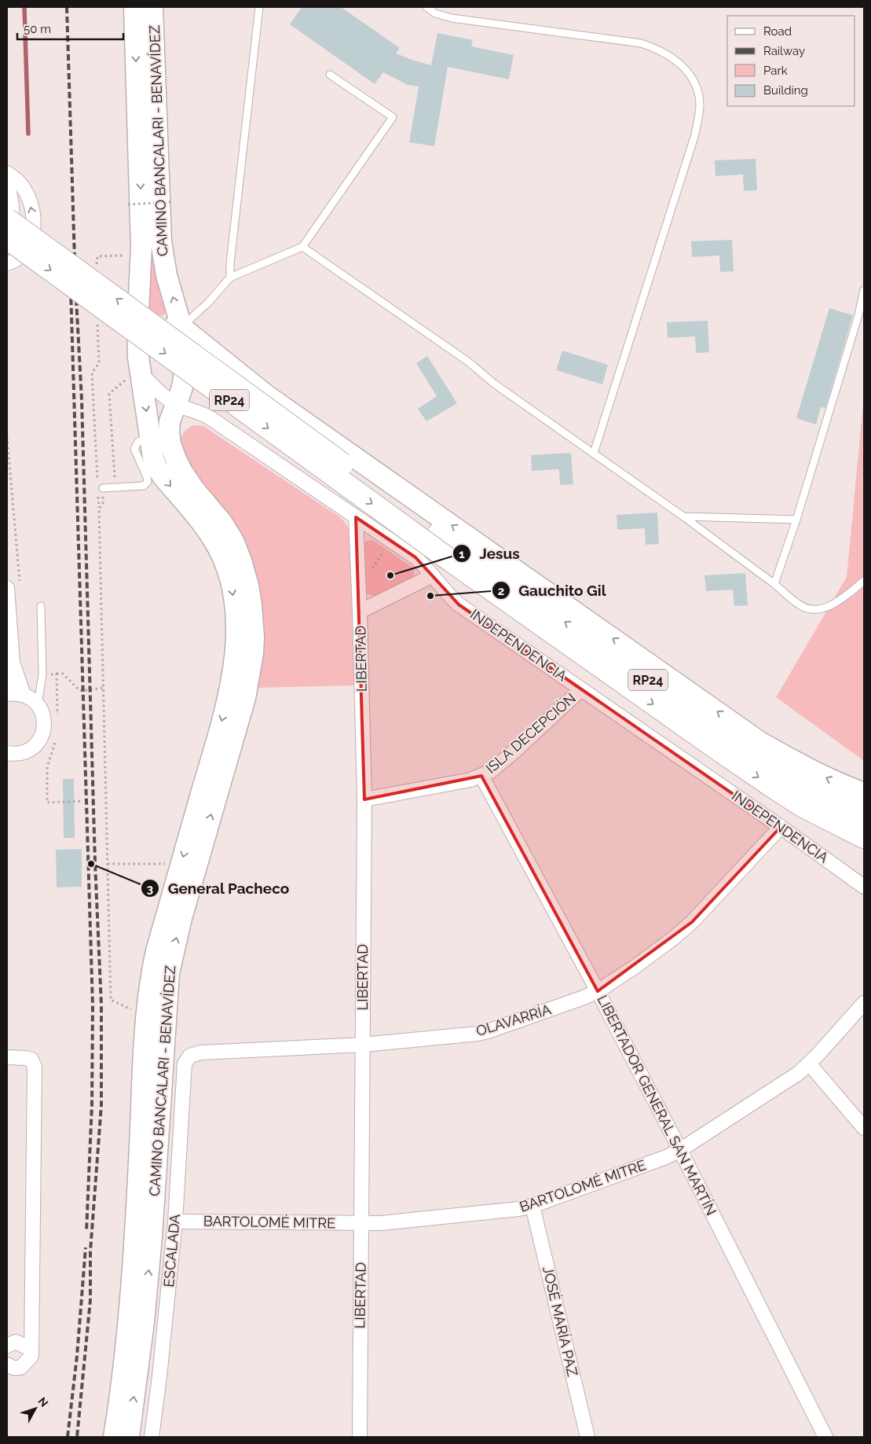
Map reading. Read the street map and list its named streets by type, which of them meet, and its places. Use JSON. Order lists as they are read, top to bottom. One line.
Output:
{"streets":{"main road":["CAMINO BANCALARI - BENAVÍDEZ","RP24"],"street":["INDEPENDENCIA","LIBERTAD","ISLA DECEPCIÓN","OLAVARRÍA","LIBERTADOR GENERAL SAN MARTÍN","BARTOLOMÉ MITRE","ESCALADA","JOSÉ MARÍA PAZ"]},"crossings":[["CAMINO BANCALARI - BENAVÍDEZ","INDEPENDENCIA"],["INDEPENDENCIA","LIBERTAD"],["INDEPENDENCIA","ISLA DECEPCIÓN"],["INDEPENDENCIA","OLAVARRÍA"],["LIBERTAD","ISLA DECEPCIÓN"],["LIBERTAD","OLAVARRÍA"],["LIBERTAD","BARTOLOMÉ MITRE"],["ISLA DECEPCIÓN","LIBERTADOR GENERAL SAN MARTÍN"],["OLAVARRÍA","LIBERTADOR GENERAL SAN MARTÍN"],["OLAVARRÍA","ESCALADA"],["LIBERTADOR GENERAL SAN MARTÍN","BARTOLOMÉ MITRE"],["BARTOLOMÉ MITRE","ESCALADA"],["BARTOLOMÉ MITRE","JOSÉ MARÍA PAZ"]],"places":["Jesus","Gauchito Gil","General Pacheco"],"legend":["Road","Railway","Park","Building"],"scale_bar":"50 m","north":"top right"}
